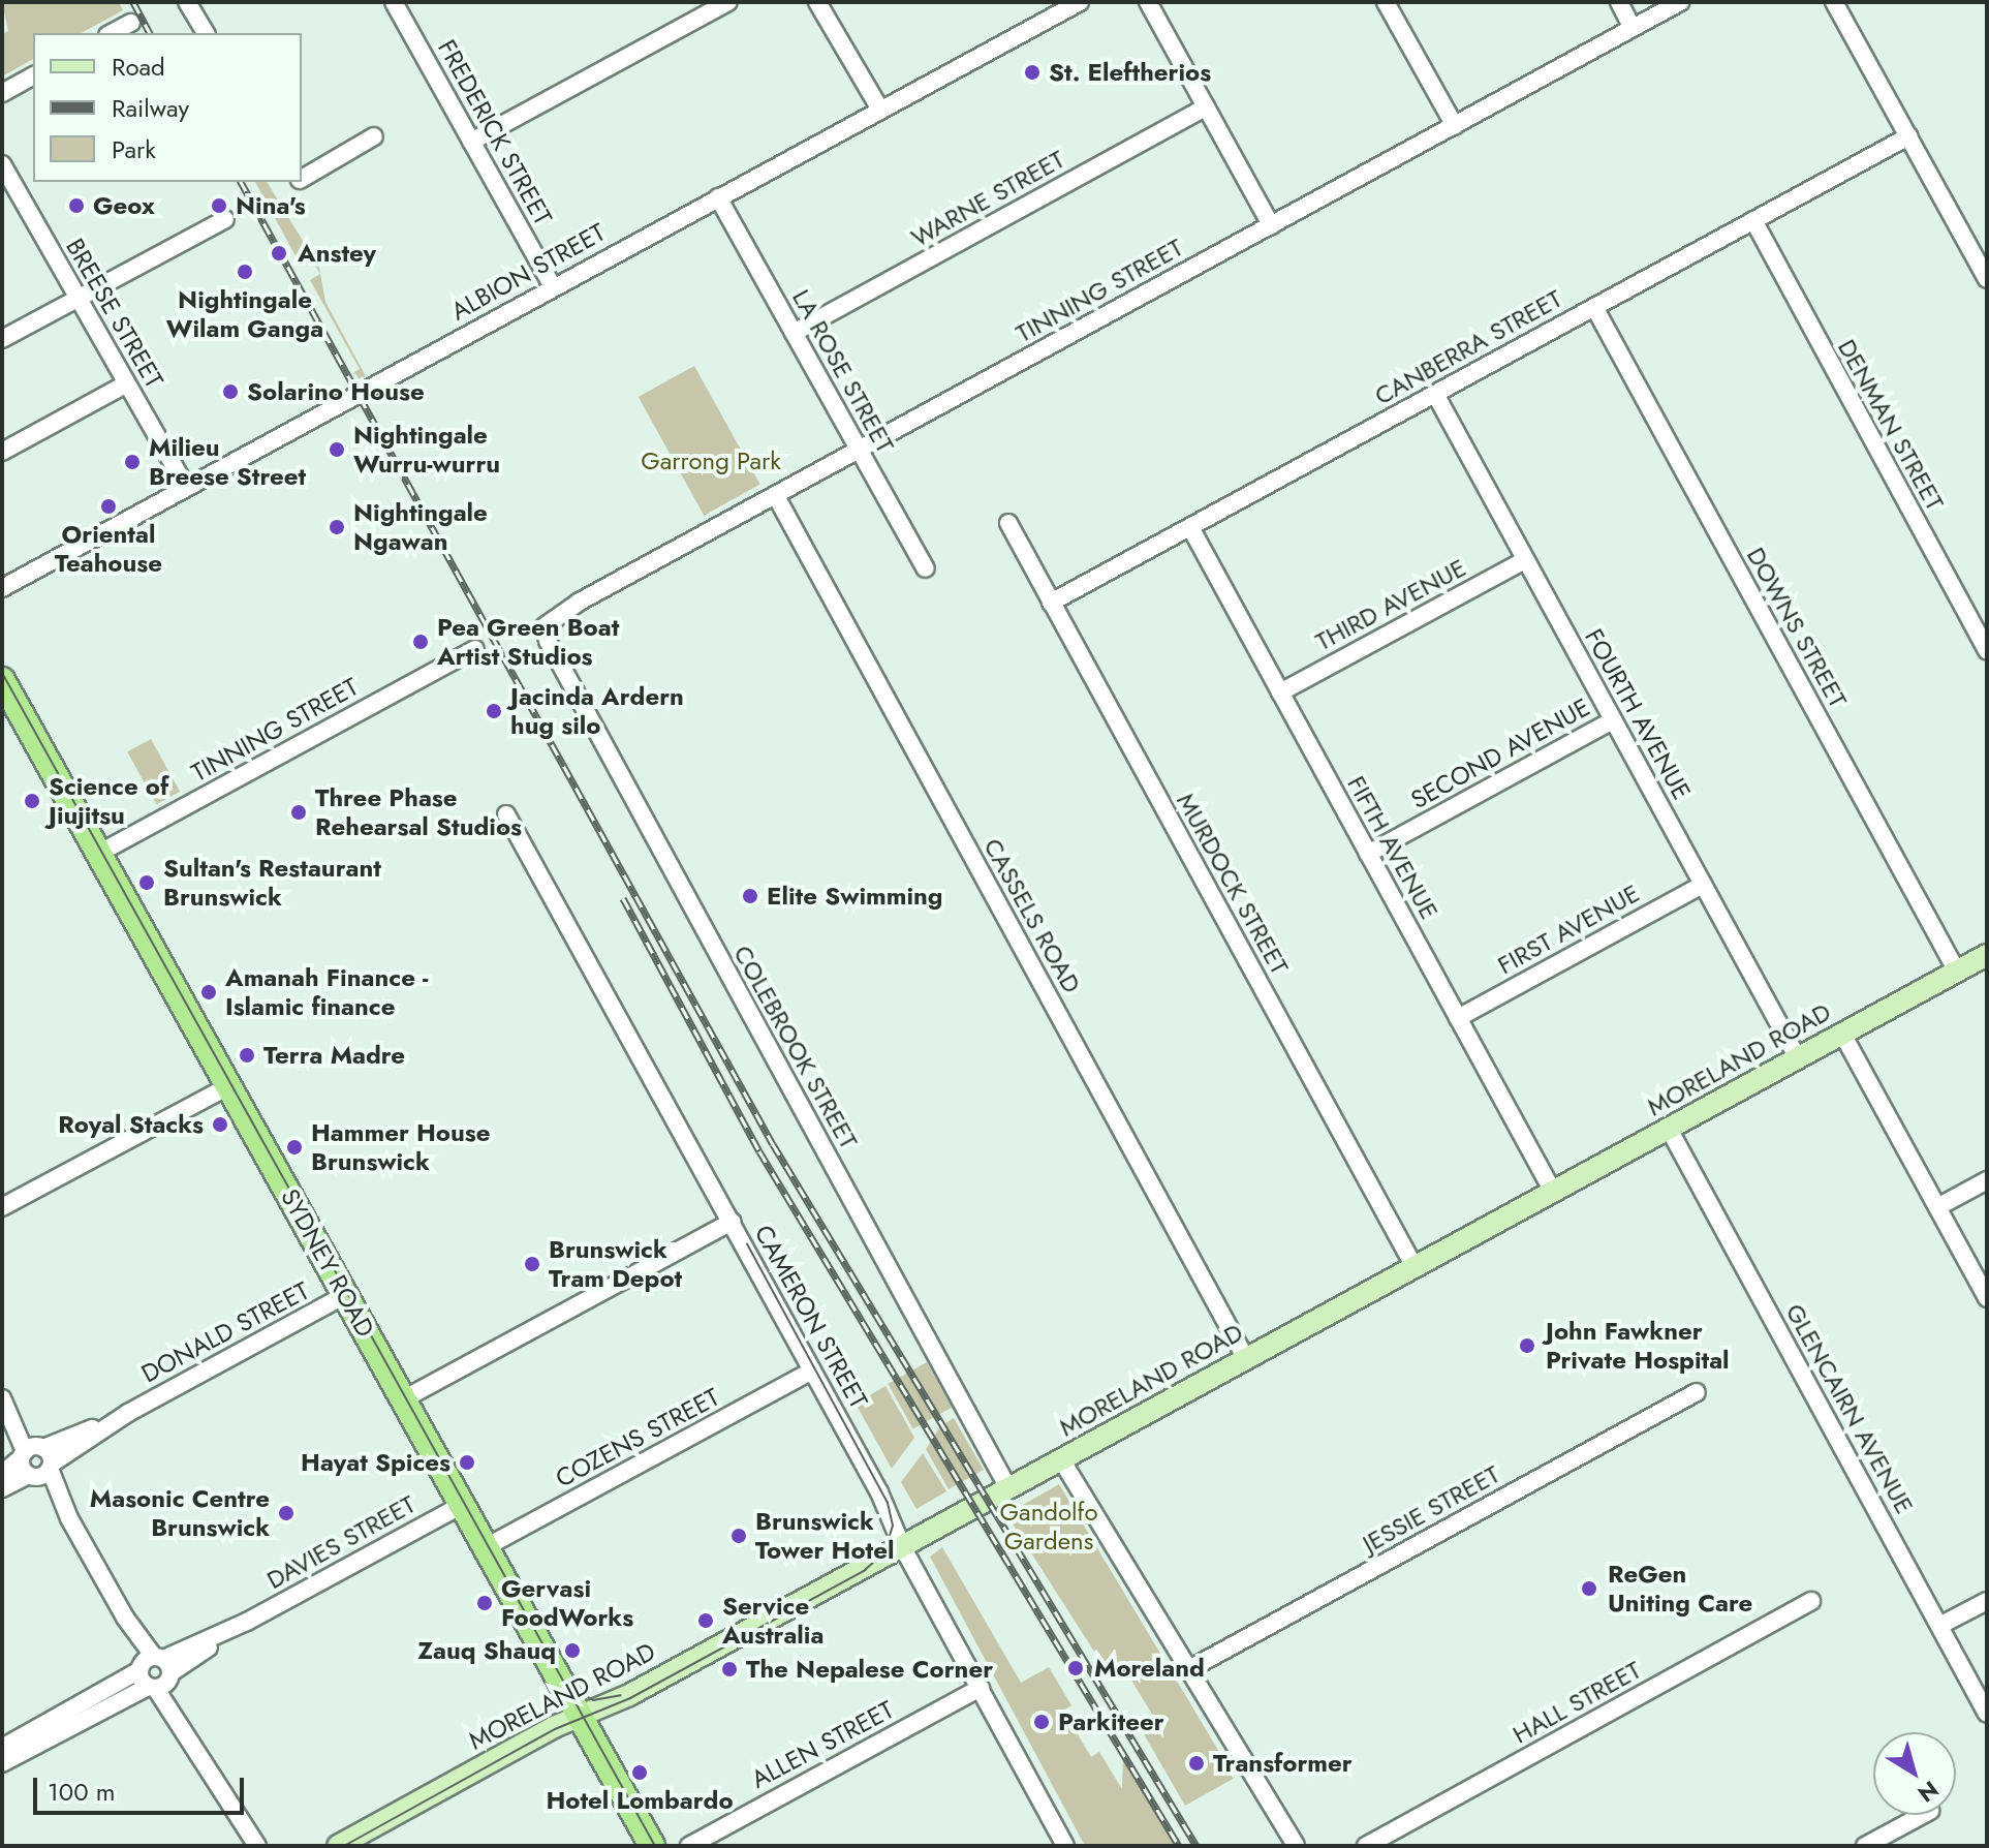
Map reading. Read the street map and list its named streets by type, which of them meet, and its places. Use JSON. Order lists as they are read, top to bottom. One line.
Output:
{"streets":{"highway":["SYDNEY ROAD"],"main road":["MORELAND ROAD"],"street":["FREDERICK STREET","WARNE STREET","ALBION STREET","TINNING STREET","BREESE STREET","CANBERRA STREET","LA ROSE STREET","DENMAN STREET","THIRD AVENUE","DOWNS STREET","FOURTH AVENUE","SECOND AVENUE","FIFTH AVENUE","MURDOCK STREET","CASSELS ROAD","FIRST AVENUE","COLEBROOK STREET","CAMERON STREET","DONALD STREET","GLENCAIRN AVENUE","COZENS STREET","JESSIE STREET","DAVIES STREET","HALL STREET","ALLEN STREET"]},"crossings":[["FREDERICK STREET","ALBION STREET"],["WARNE STREET","LA ROSE STREET"],["ALBION STREET","BREESE STREET"],["ALBION STREET","LA ROSE STREET"],["TINNING STREET","LA ROSE STREET"],["TINNING STREET","CASSELS ROAD"],["TINNING STREET","COLEBROOK STREET"],["TINNING STREET","SYDNEY ROAD"],["CANBERRA STREET","DENMAN STREET"],["CANBERRA STREET","DOWNS STREET"],["CANBERRA STREET","FOURTH AVENUE"],["CANBERRA STREET","FIFTH AVENUE"],["CANBERRA STREET","MURDOCK STREET"],["THIRD AVENUE","FOURTH AVENUE"],["THIRD AVENUE","FIFTH AVENUE"],["DOWNS STREET","MORELAND ROAD"],["FOURTH AVENUE","SECOND AVENUE"],["FOURTH AVENUE","FIRST AVENUE"],["FOURTH AVENUE","MORELAND ROAD"],["SECOND AVENUE","FIFTH AVENUE"],["FIFTH AVENUE","FIRST AVENUE"],["FIFTH AVENUE","MORELAND ROAD"],["MURDOCK STREET","MORELAND ROAD"],["CASSELS ROAD","MORELAND ROAD"],["COLEBROOK STREET","MORELAND ROAD"],["MORELAND ROAD","SYDNEY ROAD"],["MORELAND ROAD","CAMERON STREET"],["MORELAND ROAD","GLENCAIRN AVENUE"],["SYDNEY ROAD","DONALD STREET"],["SYDNEY ROAD","COZENS STREET"],["SYDNEY ROAD","DAVIES STREET"],["CAMERON STREET","COZENS STREET"],["CAMERON STREET","ALLEN STREET"]],"parks":["Garrong Park","Gandolfo Gardens"],"places":["St. Eleftherios","Geox","Nina's","Anstey","Nightingale Wilam Ganga","Solarino House","Nightingale Wurru-wurru","Milieu Breese Street","Oriental Teahouse","Nightingale Ngawan","Pea Green Boat Artist Studios","Jacinda Ardern hug silo","Science of Jiujitsu","Three Phase Rehearsal Studios","Sultan's Restaurant Brunswick","Elite Swimming","Amanah Finance - Islamic finance","Terra Madre","Royal Stacks","Hammer House Brunswick","Brunswick Tram Depot","John Fawkner Private Hospital","Hayat Spices","Masonic Centre Brunswick","Brunswick Tower Hotel","ReGen Uniting Care","Gervasi FoodWorks","Service Australia","Zauq Shauq","Moreland","The Nepalese Corner","Parkiteer","Transformer","Hotel Lombardo"],"legend":["Road","Railway","Park"],"scale_bar":"100 m","north":"bottom right"}
